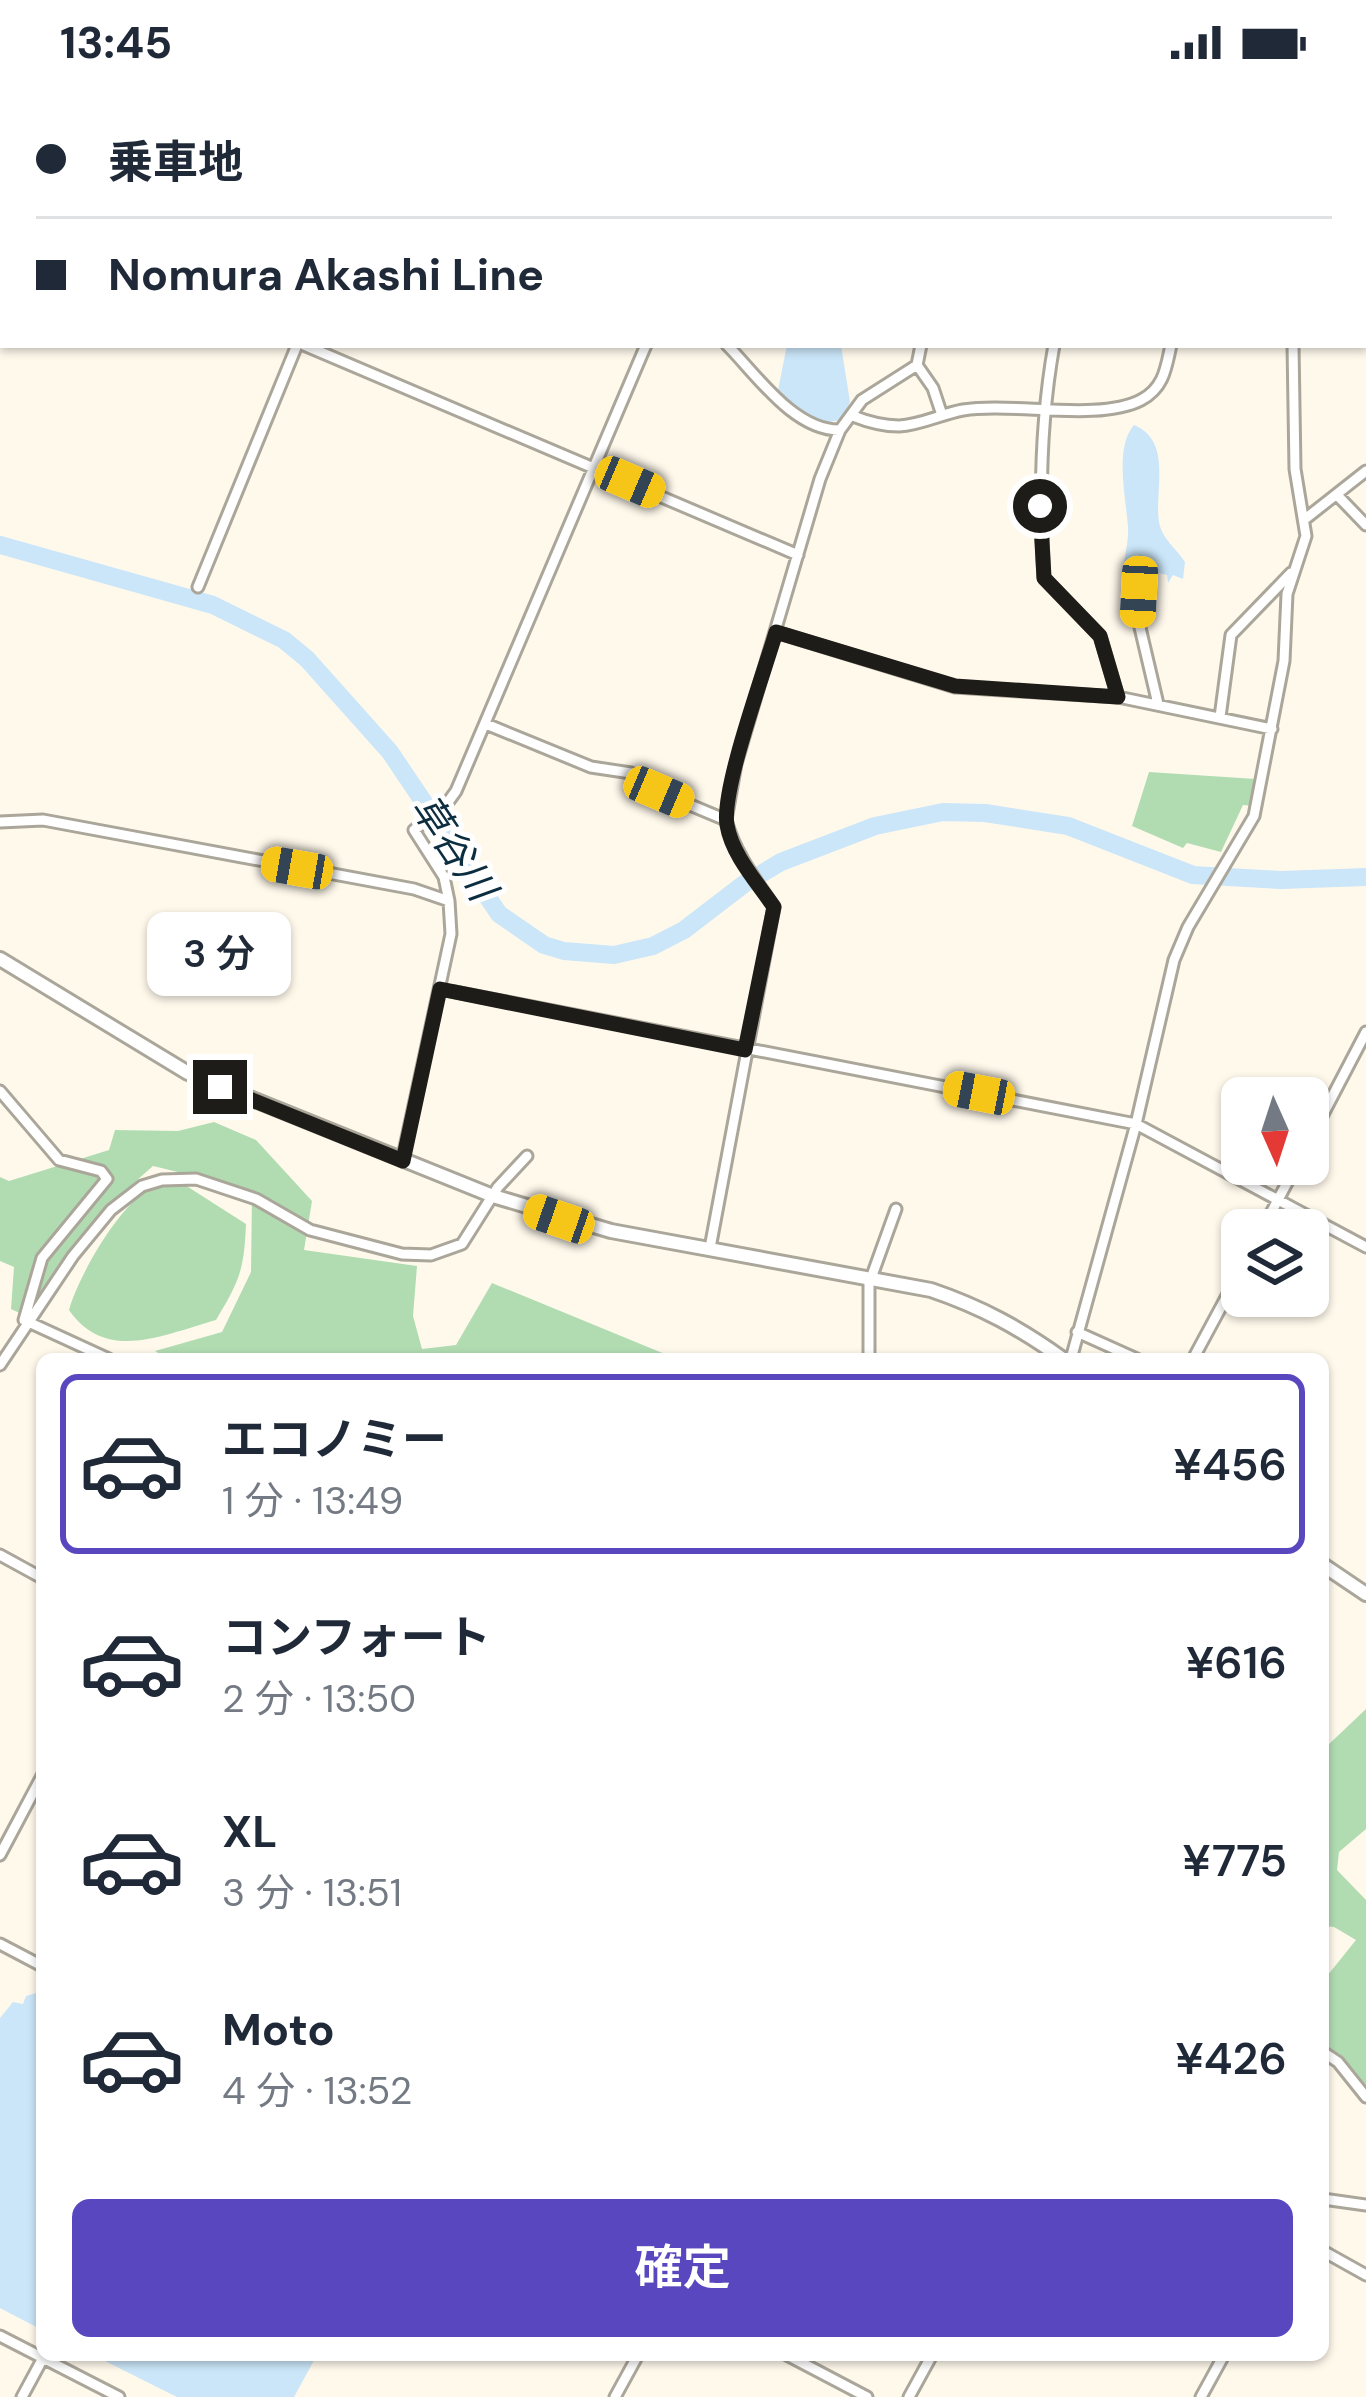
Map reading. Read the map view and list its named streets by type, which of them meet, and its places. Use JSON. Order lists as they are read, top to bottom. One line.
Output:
{"water":["草谷川"],"north":"bottom","page":{"status":"13:45","banner":["乗車地","Nomura Akashi Line"],"bubble":"3 分","list":[{"name":"エコノミー","note":"1 分 · 13:49","value":"¥456"},{"name":"コンフォート","note":"2 分 · 13:50","value":"¥616"},{"name":"XL","note":"3 分 · 13:51","value":"¥775"},{"name":"Moto","note":"4 分 · 13:52","value":"¥426"}],"buttons":"確定"}}
